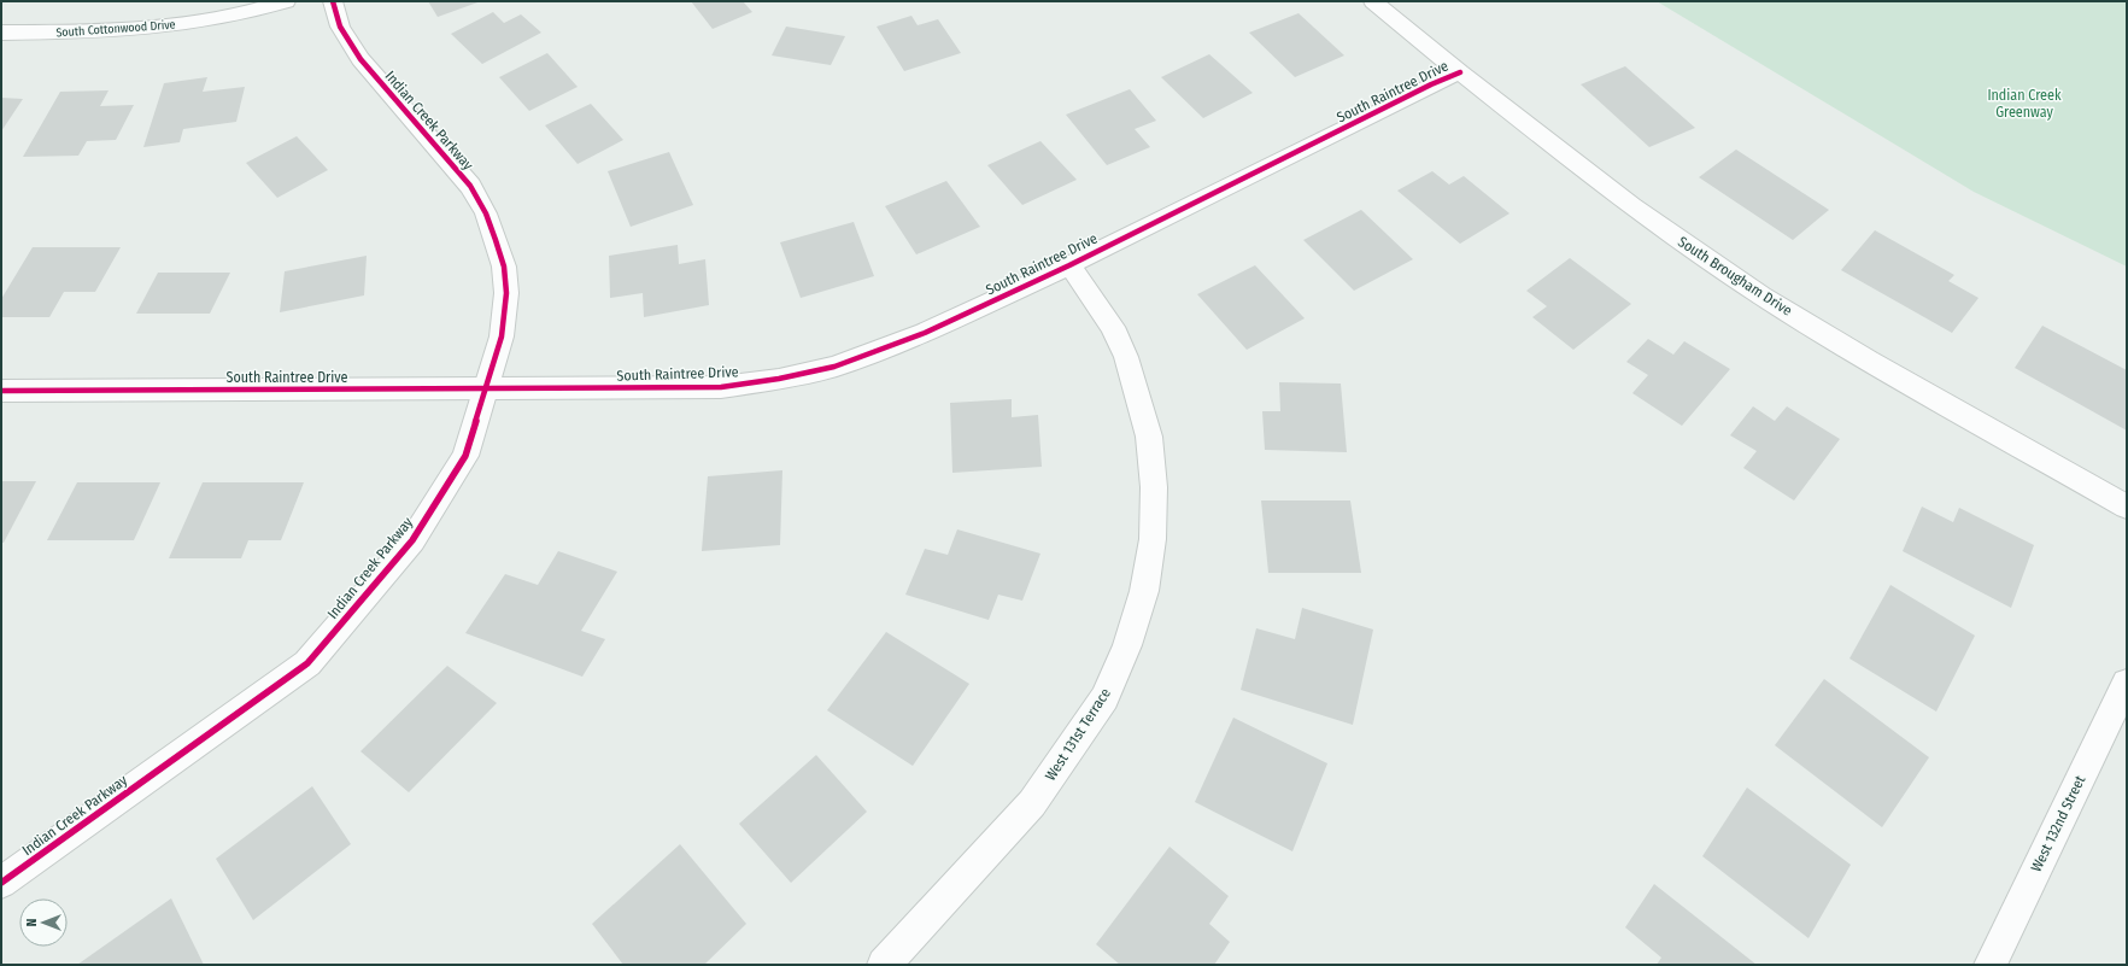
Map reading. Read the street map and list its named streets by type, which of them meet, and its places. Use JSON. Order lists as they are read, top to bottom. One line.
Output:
{"streets":{"street":["South Cottonwood Drive","South Raintree Drive","Indian Creek Parkway","South Brougham Drive","West 131st Terrace","West 132nd Street"]},"crossings":[["South Raintree Drive","Indian Creek Parkway"],["South Raintree Drive","South Brougham Drive"],["South Raintree Drive","West 131st Terrace"]],"parks":["Indian Creek Greenway"],"north":"left"}
